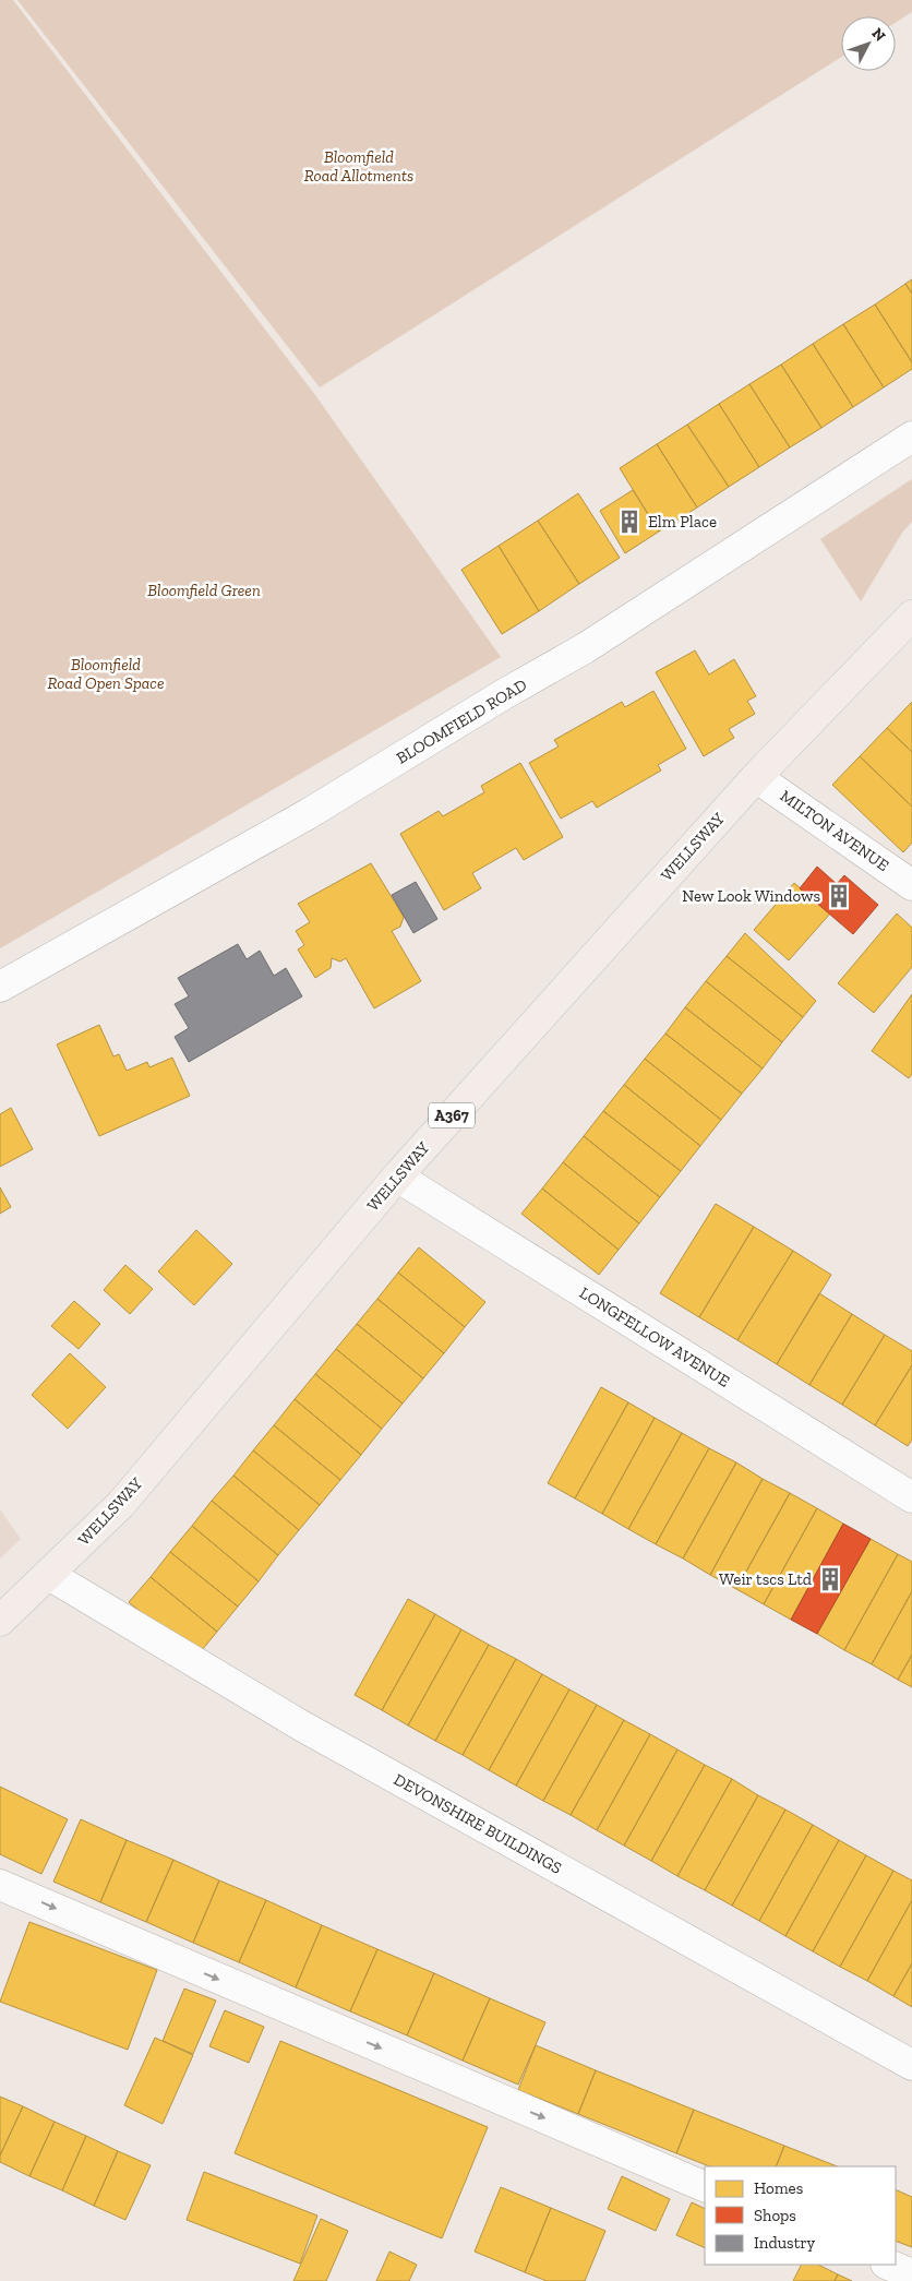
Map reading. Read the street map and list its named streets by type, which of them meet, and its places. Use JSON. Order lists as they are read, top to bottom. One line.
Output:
{"streets":{"main road":["WELLSWAY","A367"],"street":["BLOOMFIELD ROAD","MILTON AVENUE","LONGFELLOW AVENUE","DEVONSHIRE BUILDINGS"]},"crossings":[["MILTON AVENUE","WELLSWAY"],["WELLSWAY","LONGFELLOW AVENUE"],["WELLSWAY","DEVONSHIRE BUILDINGS"]],"parks":["Bloomfield Road Allotments","Bloomfield Green","Bloomfield Road Open Space"],"places":{"building":["Elm Place","New Look Windows","Weir tscs Ltd"]},"legend":["Homes","Shops","Industry"],"north":"top right"}
